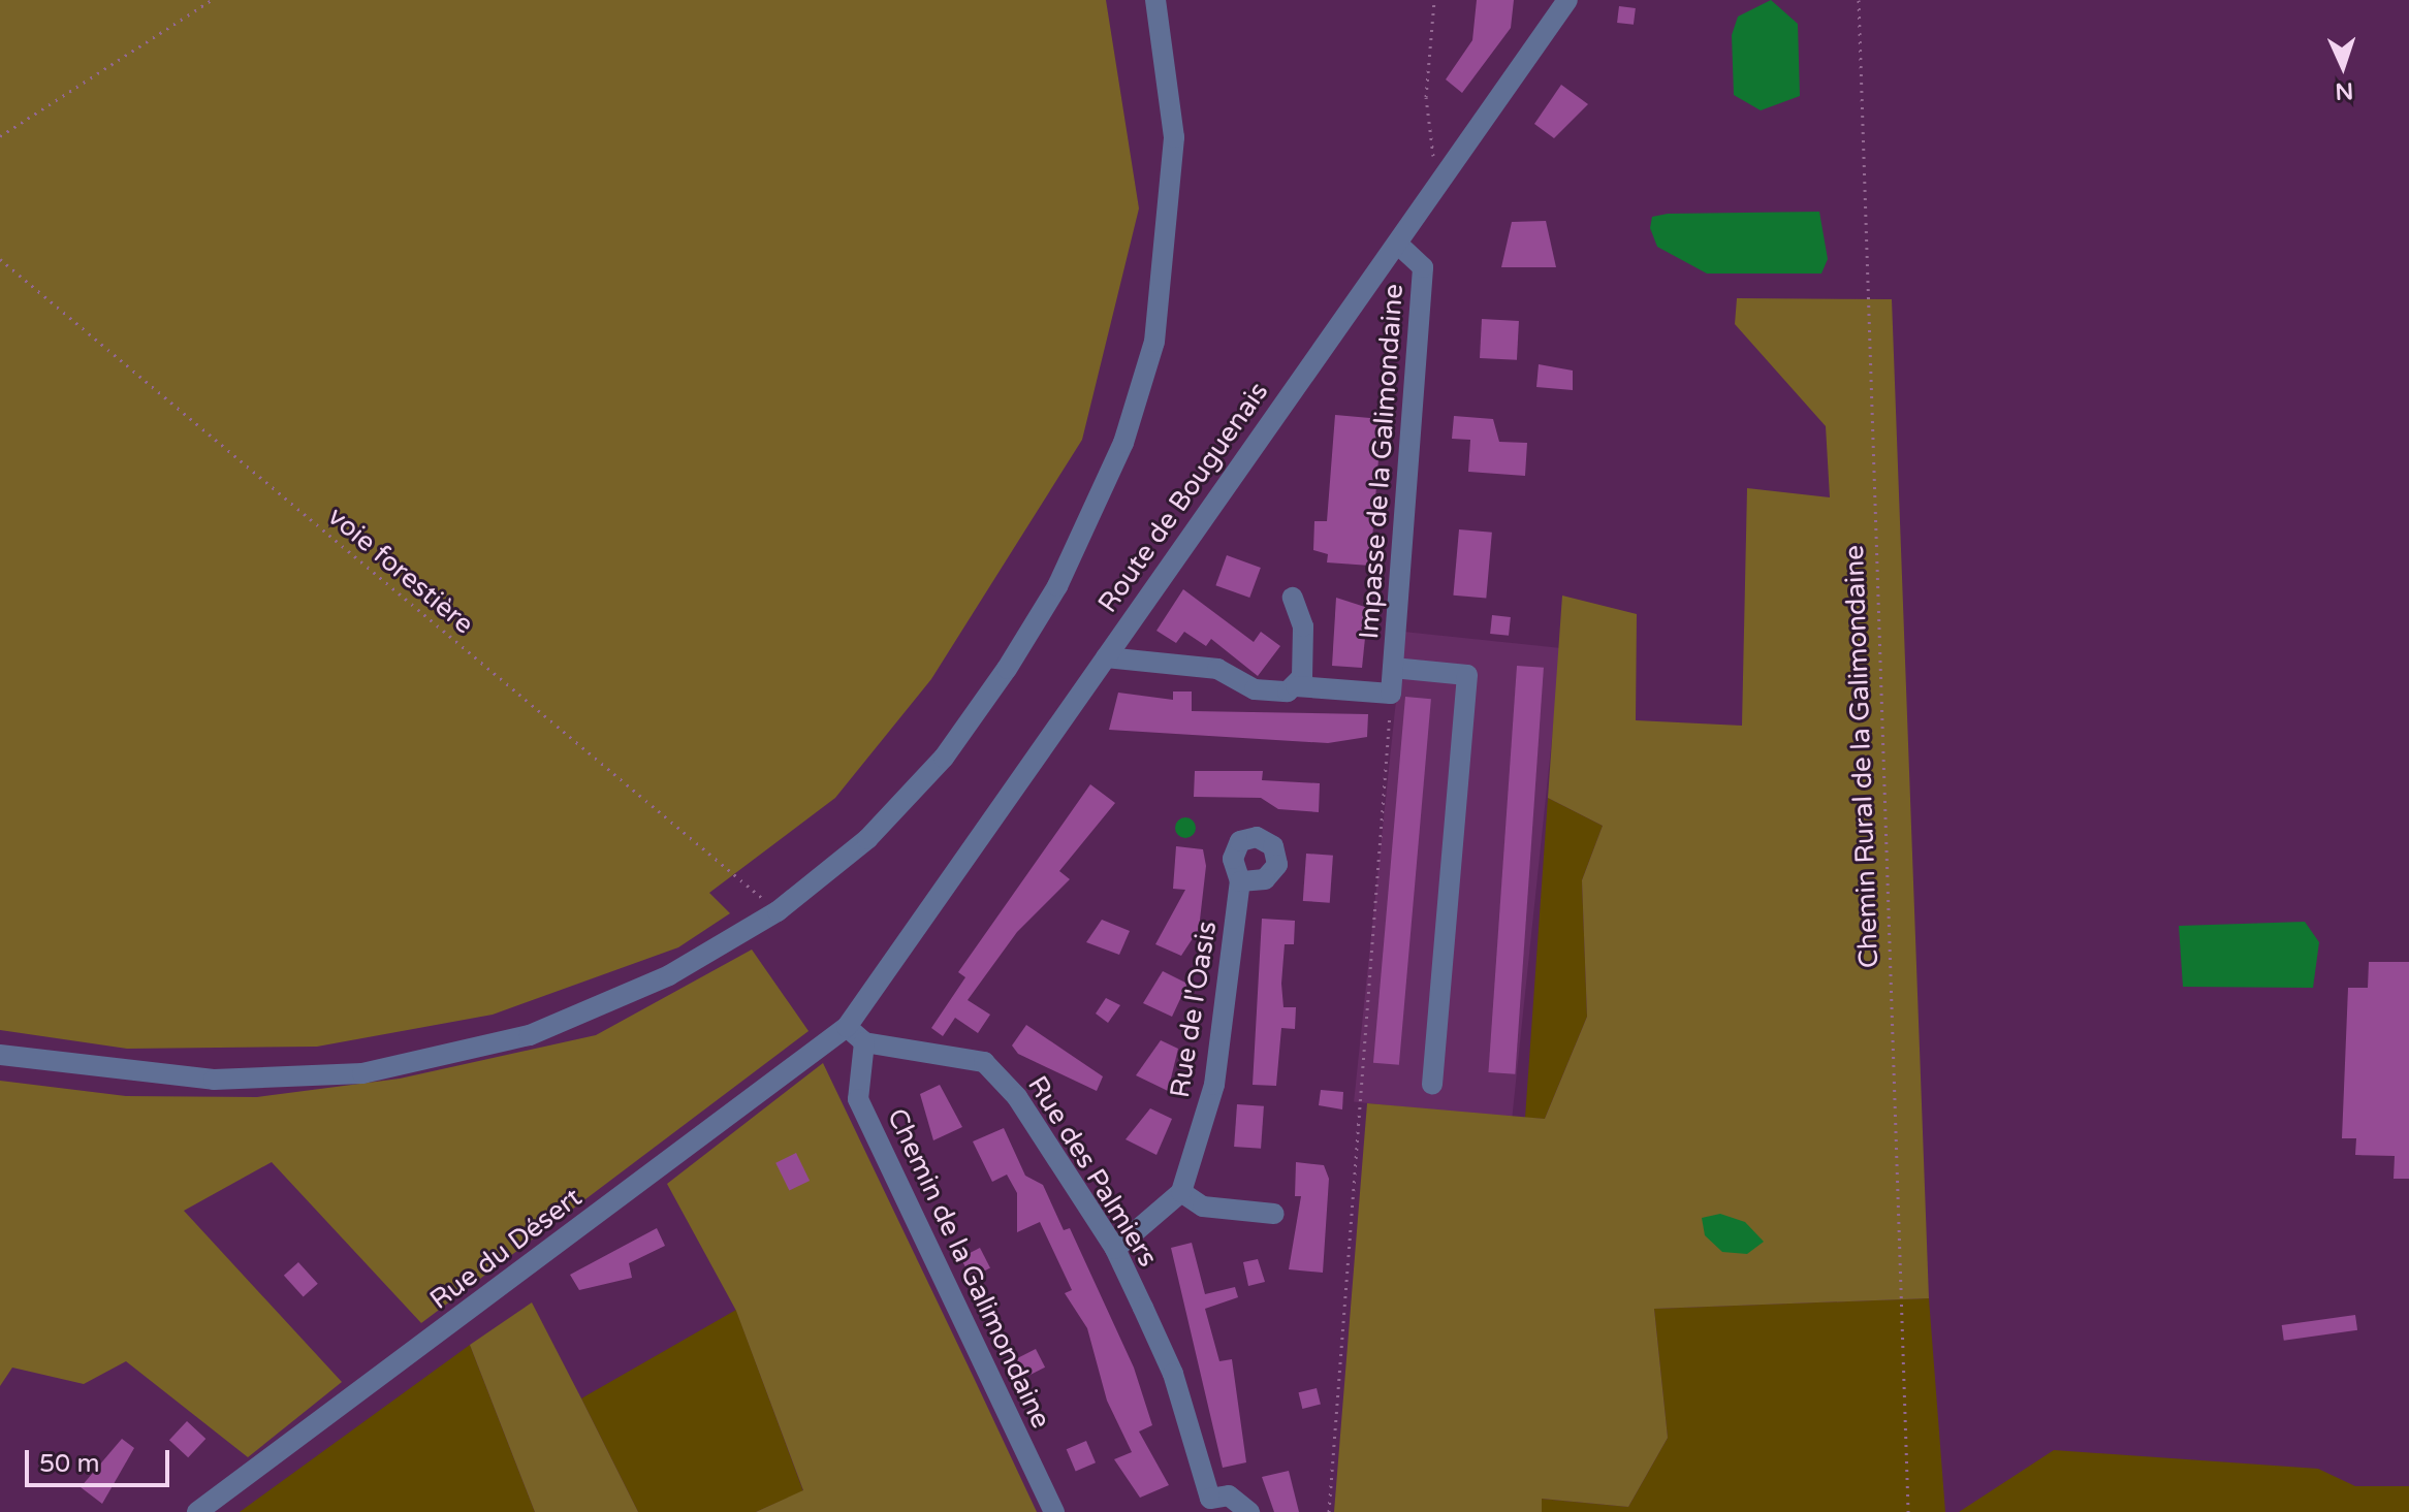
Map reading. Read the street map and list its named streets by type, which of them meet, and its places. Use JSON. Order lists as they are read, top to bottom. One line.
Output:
{"streets":{"street":["Impasse de la Galimondaine","Route de Bouguenais","Rue de l'Oasis","Rue des Palmiers","Rue du Désert","Chemin de la Galimondaine"],"path":["voie forestière","Chemin Rural de la Galimondaine"]},"crossings":[["Impasse de la Galimondaine","Route de Bouguenais"],["Route de Bouguenais","Rue du Désert"],["Rue des Palmiers","Chemin de la Galimondaine"]],"scale_bar":"50 m","north":"bottom"}
